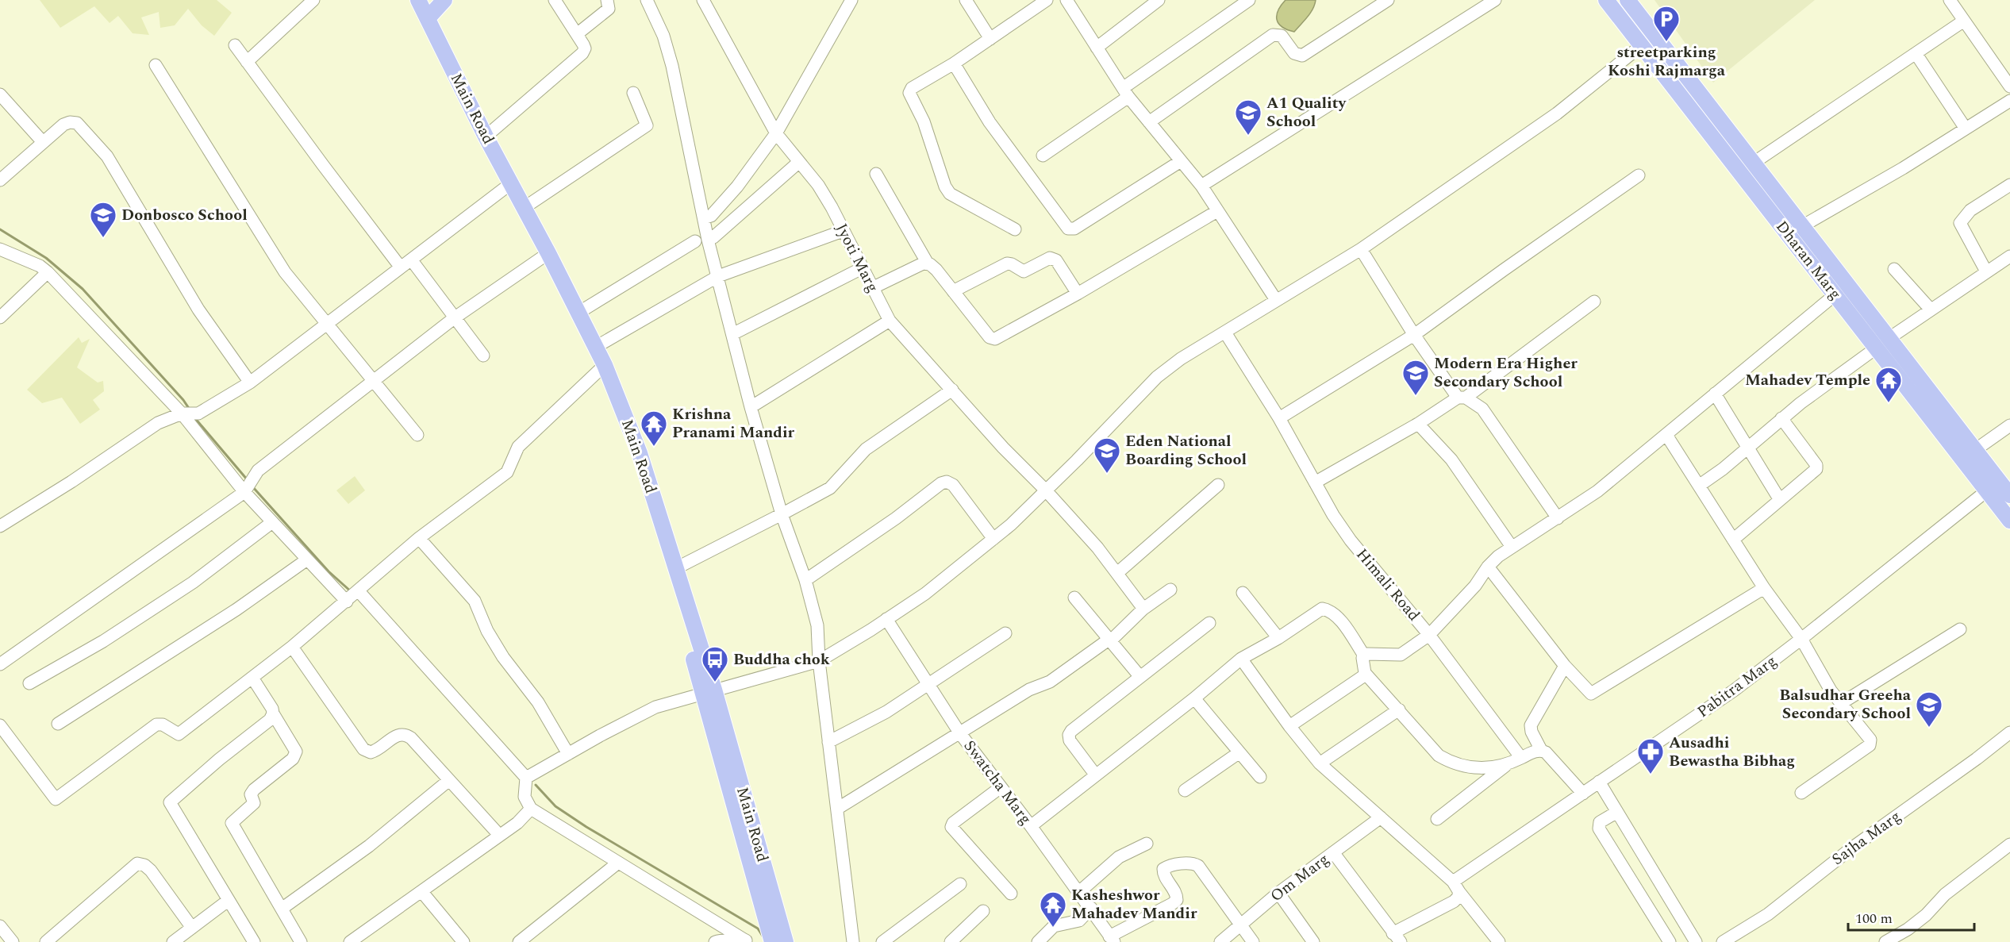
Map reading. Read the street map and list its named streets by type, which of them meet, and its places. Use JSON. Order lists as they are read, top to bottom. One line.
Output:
{"streets":{"main road":["Main Road","Dharan Marg"],"street":["Jyoti Marg","Himali Road","Pabitra Marg","Swatcha Marg","Sajha Marg","Om Marg"]},"crossings":[["Dharan Marg","Pabitra Marg"]],"places":{"parking":["streetparking Koshi Rajmarga"],"school or university":["A1 Quality School","Donbosco School","Modern Era Higher Secondary School","Eden National Boarding School","Balsudhar Greeha Secondary School"],"temple":["Mahadev Temple","Krishna Pranami Mandir","Kasheshwor Mahadev Mandir"],"bus stop":["Buddha chok"],"pharmacy":["Ausadhi Bewastha Bibhag"]},"scale_bar":"100 m"}
